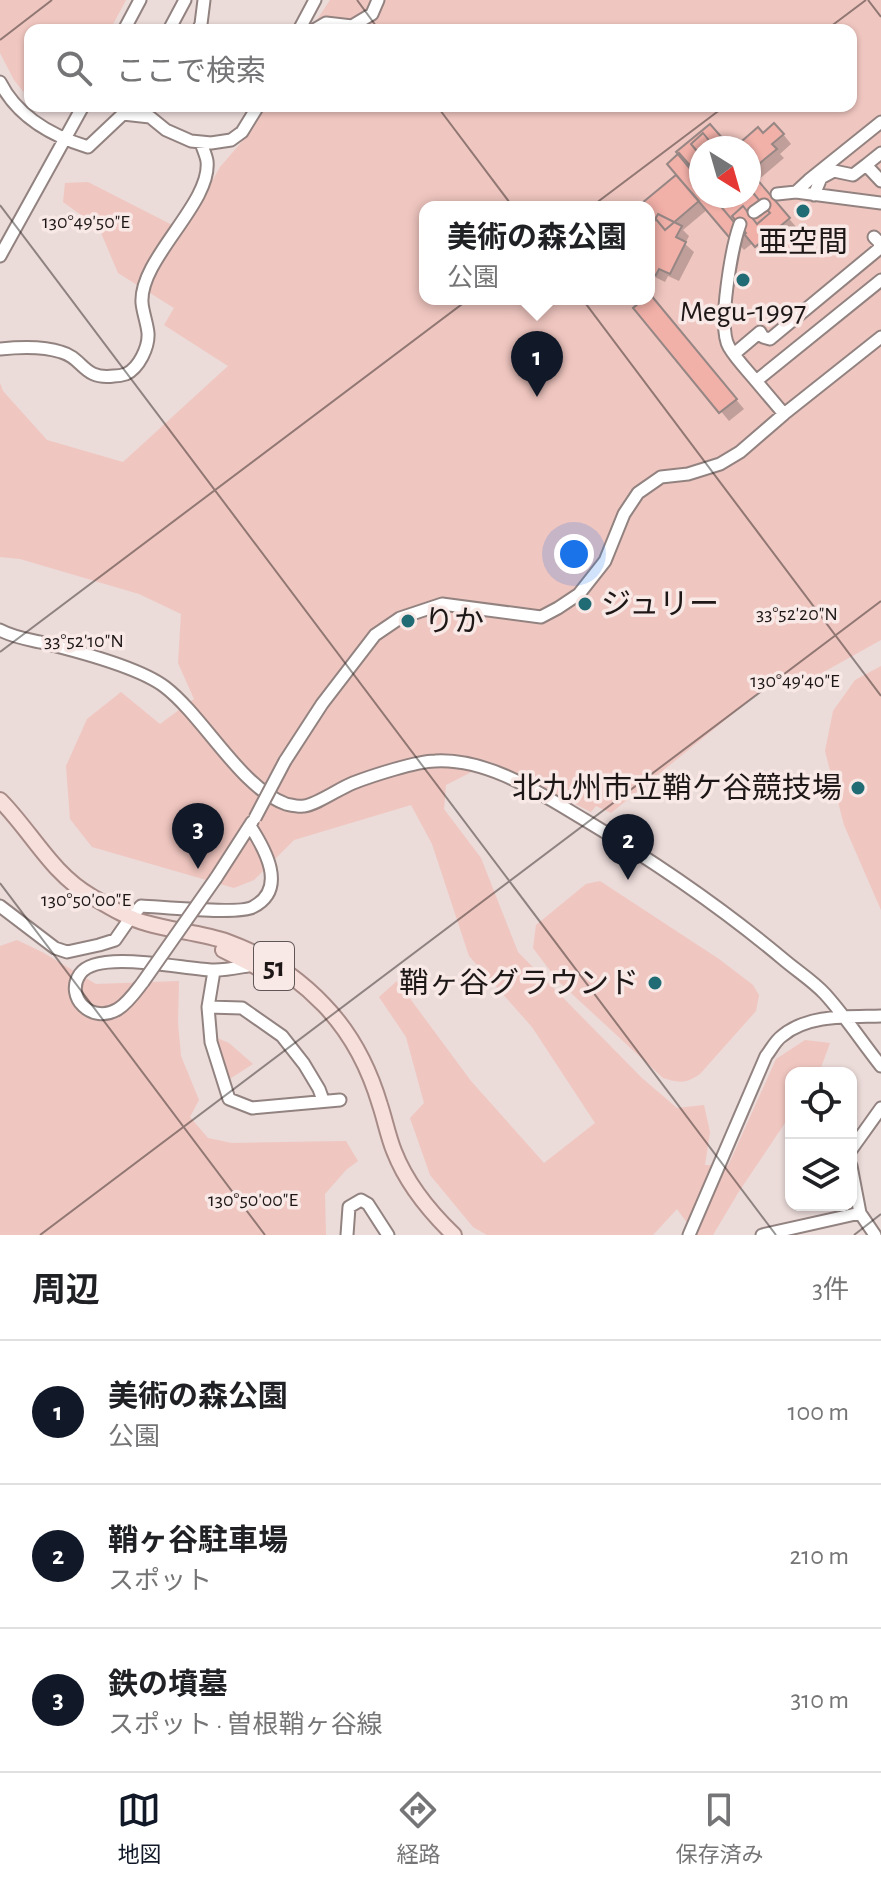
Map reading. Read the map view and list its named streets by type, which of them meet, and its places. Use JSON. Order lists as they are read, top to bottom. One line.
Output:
{"streets":{"main road":["51"]},"places":["亜空間","Megu-1997","ジュリー","りか","北九州市立鞘ケ谷競技場","鞘ヶ谷グラウンド"],"north":"bottom right","page":{"search":"ここで検索","popup":["美術の森公園","公園"],"pins":["1","3","2"],"heading":["周辺","3件"],"list":[{"mark":"1","name":"美術の森公園","note":"公園","value":"100 m"},{"mark":"2","name":"鞘ヶ谷駐車場","note":"スポット","value":"210 m"},{"mark":"3","name":"鉄の墳墓","note":"スポット · 曽根鞘ヶ谷線","value":"310 m"}],"nav":["地図","経路","保存済み"]},"coordinates":["130°49'50\"E","33°52'20\"N","33°52'10\"N","130°49'40\"E","130°50'00\"E"]}
